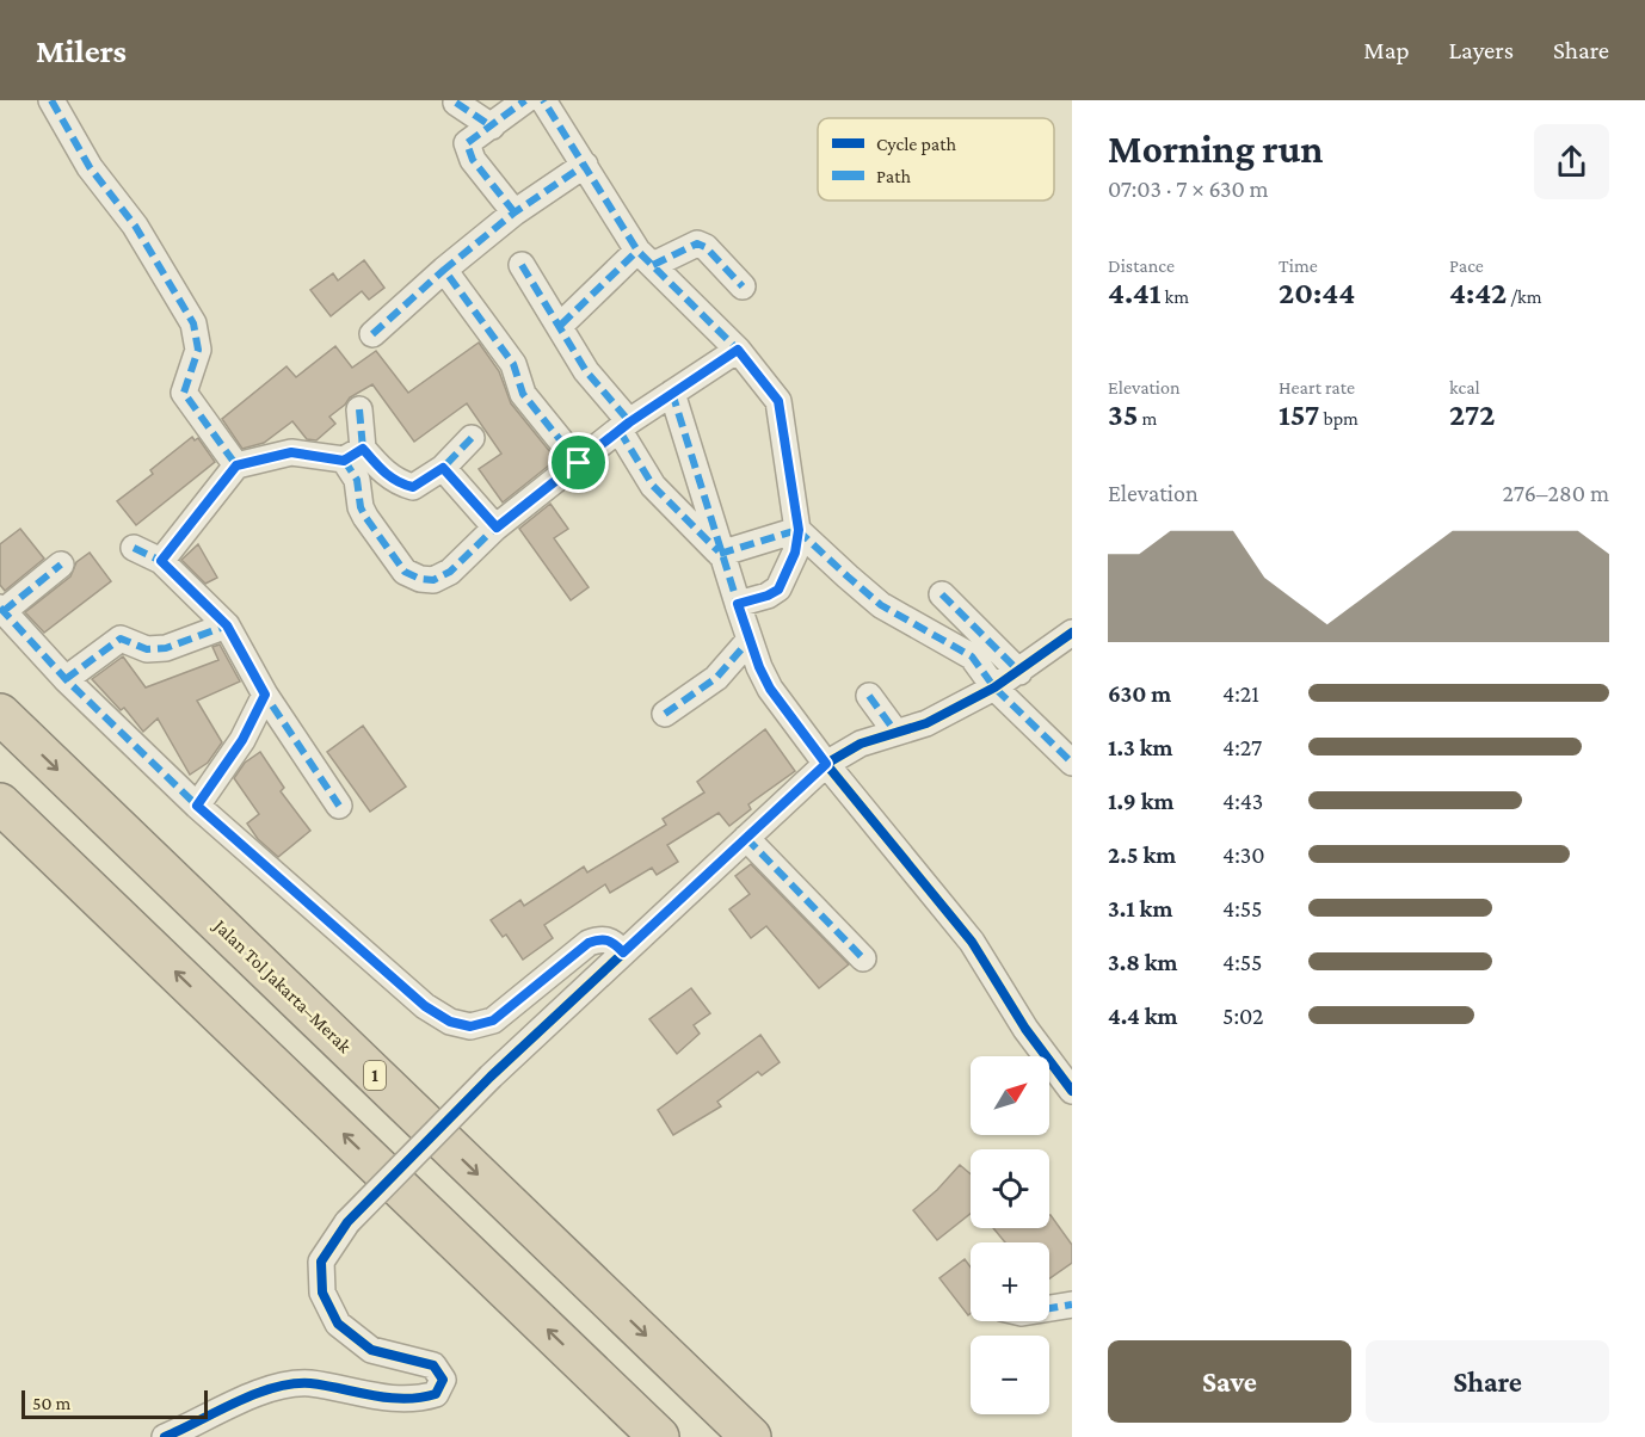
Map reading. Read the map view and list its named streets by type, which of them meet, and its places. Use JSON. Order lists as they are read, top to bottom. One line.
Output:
{"streets":{"highway":["Jalan Tol Jakarta–Merak","1"]},"legend":["Cycle path","Path"],"scale_bar":"50 m","north":"top right","page":{"header":"Milers","nav":["Map","Layers","Share"],"heading":["Morning run","07:03 · 7 × 630 m"],"stats":[["Distance","4.41 km"],["Time","20:44"],["Pace","4:42 /km"],["Elevation","35 m"],["Heart rate","157 bpm"],["kcal","272"]],"chart":["Elevation","276–280 m"],"list":[{"name":"630 m","note":"4:21"},{"name":"1.3 km","note":"4:27"},{"name":"1.9 km","note":"4:43"},{"name":"2.5 km","note":"4:30"},{"name":"3.1 km","note":"4:55"},{"name":"3.8 km","note":"4:55"},{"name":"4.4 km","note":"5:02"}],"map_buttons":["+","−"],"buttons":["Save","Share"],"scale":"50 m"}}
